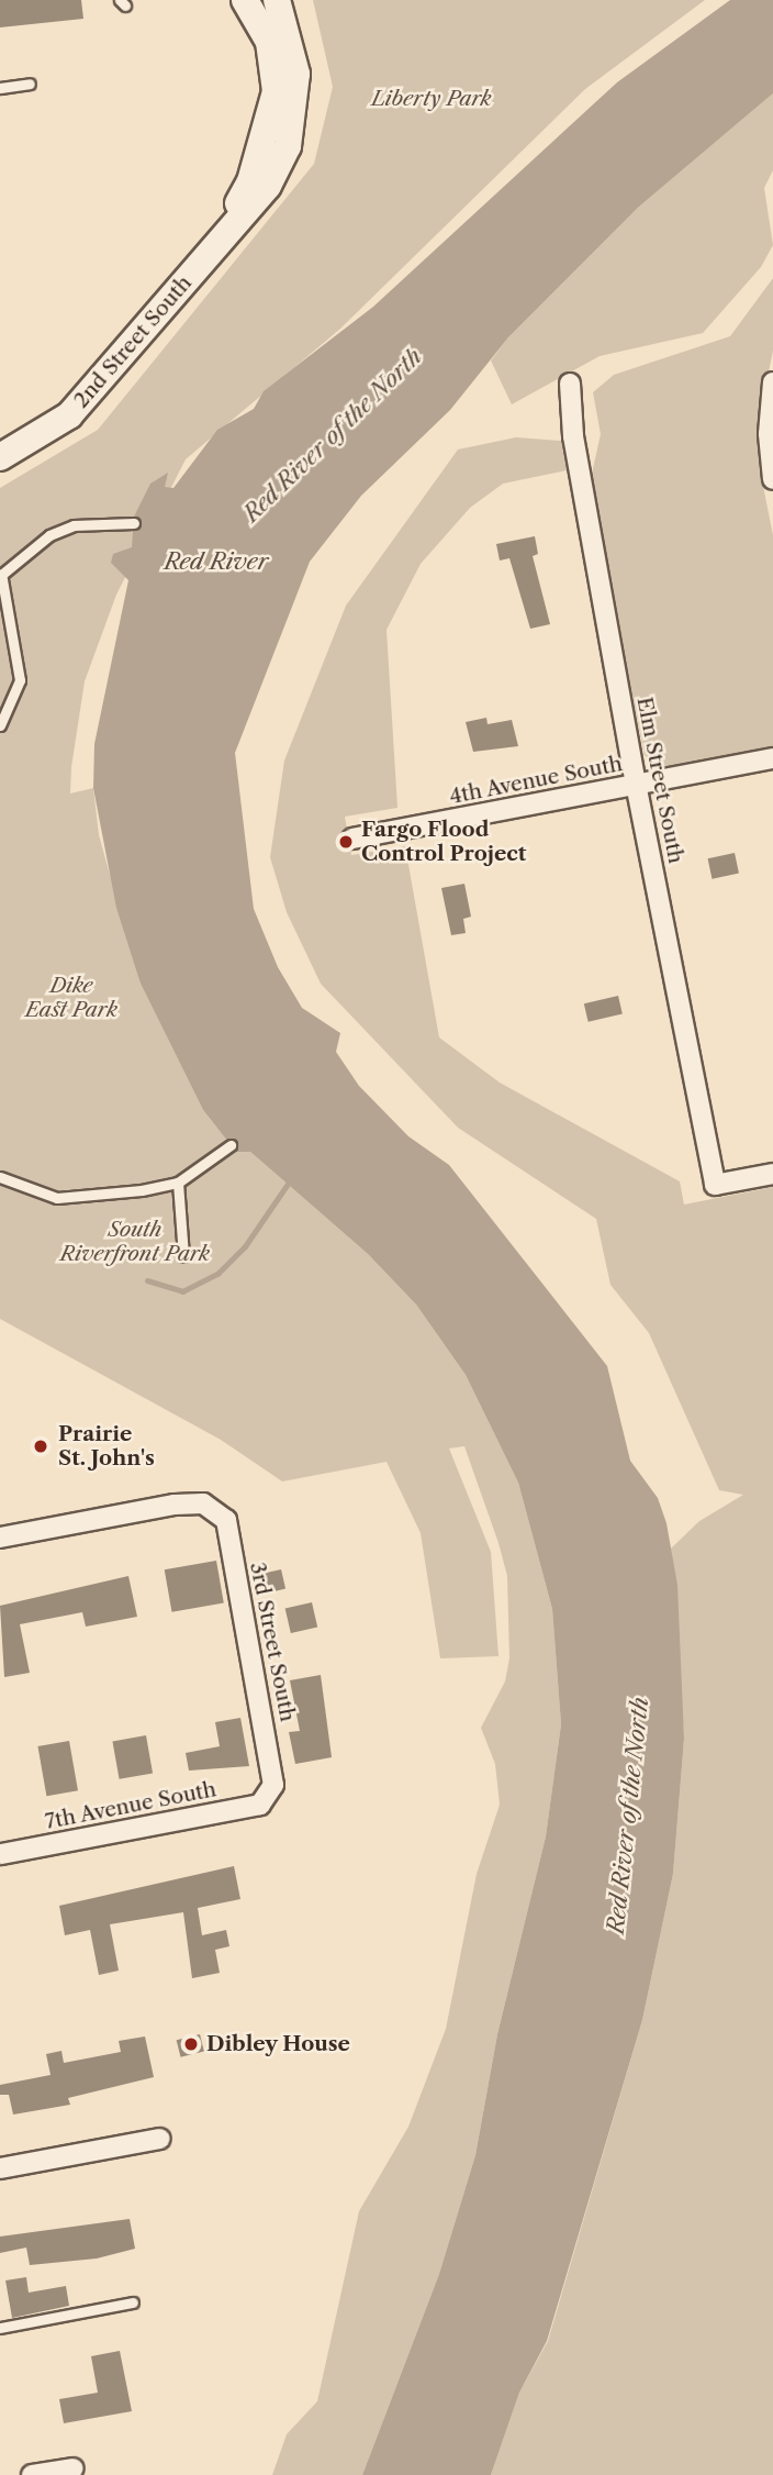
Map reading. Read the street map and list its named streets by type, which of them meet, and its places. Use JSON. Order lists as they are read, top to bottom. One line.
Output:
{"streets":{"street":["2nd Street South","4th Avenue South","Elm Street South","3rd Street South","7th Avenue South"]},"crossings":[["4th Avenue South","Elm Street South"],["3rd Street South","7th Avenue South"]],"water":["Red River of the North","Red River"],"parks":["Liberty Park","Dike East Park","South Riverfront Park"],"places":["Fargo Flood Control Project","Prairie St. John's","Dibley House"]}
